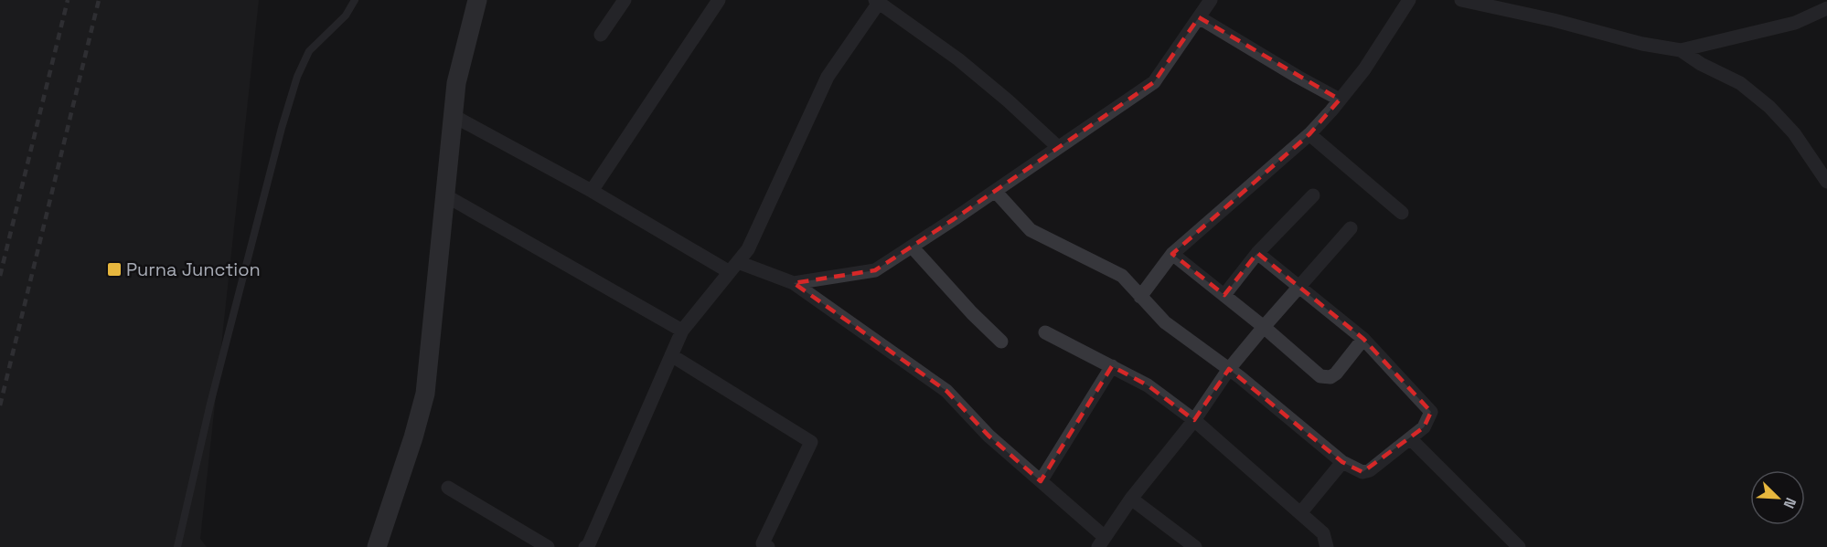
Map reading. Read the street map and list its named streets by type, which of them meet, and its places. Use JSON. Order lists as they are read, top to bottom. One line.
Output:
{"places":{"transit":["Purna Junction"]},"north":"bottom right"}
